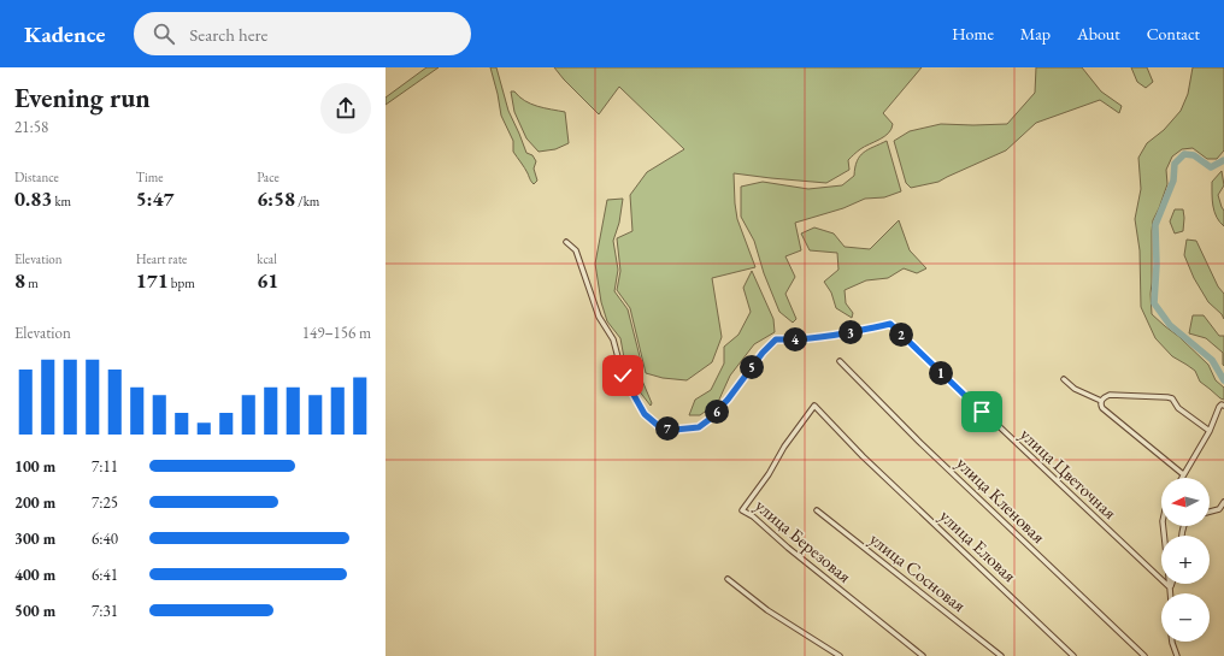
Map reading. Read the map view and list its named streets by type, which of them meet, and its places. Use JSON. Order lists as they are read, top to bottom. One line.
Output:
{"streets":{"street":["улица Цветочная","улица Кленовая","улица Березовая","улица Еловая","улица Сосновая"]},"crossings":[["улица Березовая","улица Еловая"]],"north":"left","page":{"header":"Kadence","search":"Search here","nav":["Home","Map","About","Contact"],"heading":["Evening run","21:58"],"stats":[["Distance","0.83 km"],["Time","5:47"],["Pace","6:58 /km"],["Elevation","8 m"],["Heart rate","171 bpm"],["kcal","61"]],"chart":["Elevation","149–156 m"],"pins":["3","2","4","5","1","6","7"],"list":[{"name":"100 m","note":"7:11"},{"name":"200 m","note":"7:25"},{"name":"300 m","note":"6:40"},{"name":"400 m","note":"6:41"},{"name":"500 m","note":"7:31"}],"map_buttons":["+","−"]}}
